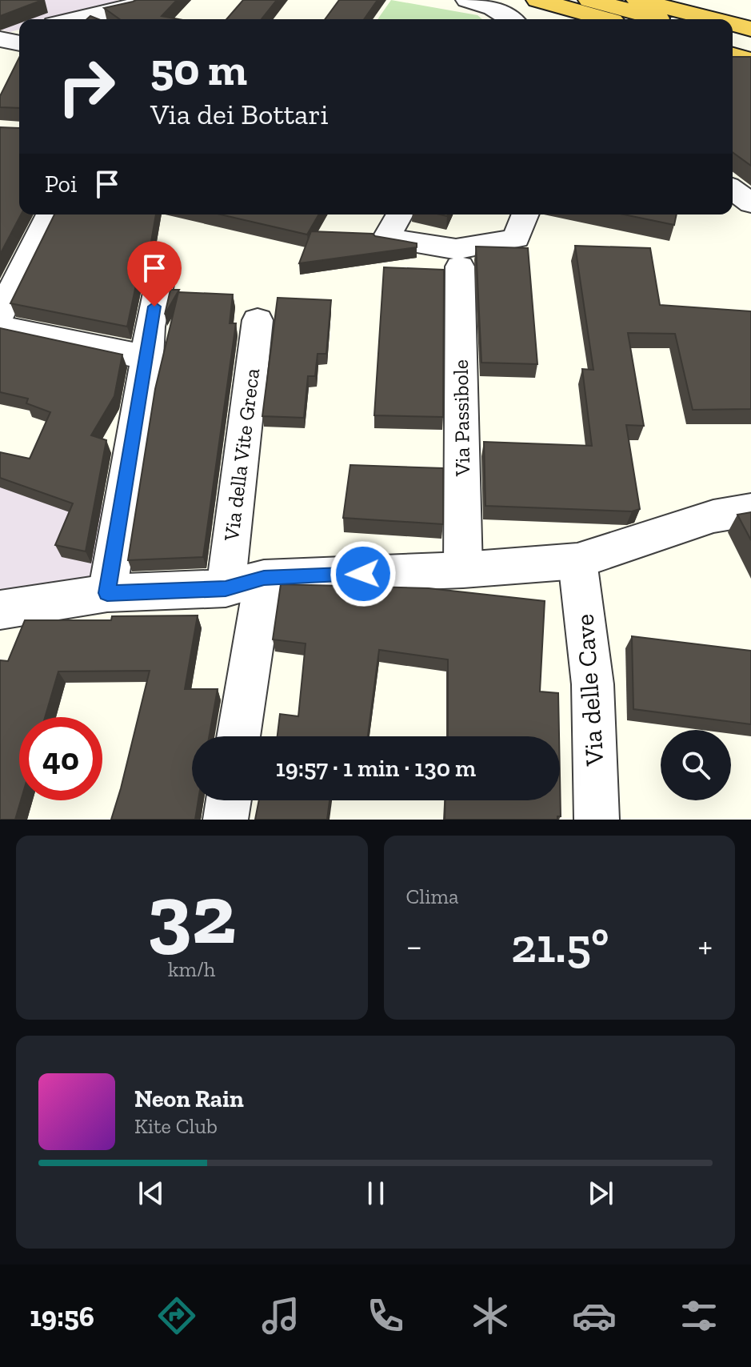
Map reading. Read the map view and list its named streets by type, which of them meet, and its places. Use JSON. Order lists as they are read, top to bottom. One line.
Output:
{"streets":{"street":["Via Passibole","Via della Vite Greca","Via delle Cave"]},"page":{"turn":["50 m","Via dei Bottari"],"then":"Poi","limit":"40","trip":"19:57 · 1 min · 130 m","tile":[["32","km/h"],"Clima"],"heat":["−","21.5°","+"],"song":["Neon Rain","Kite Club"],"tabs":"19:56"}}
